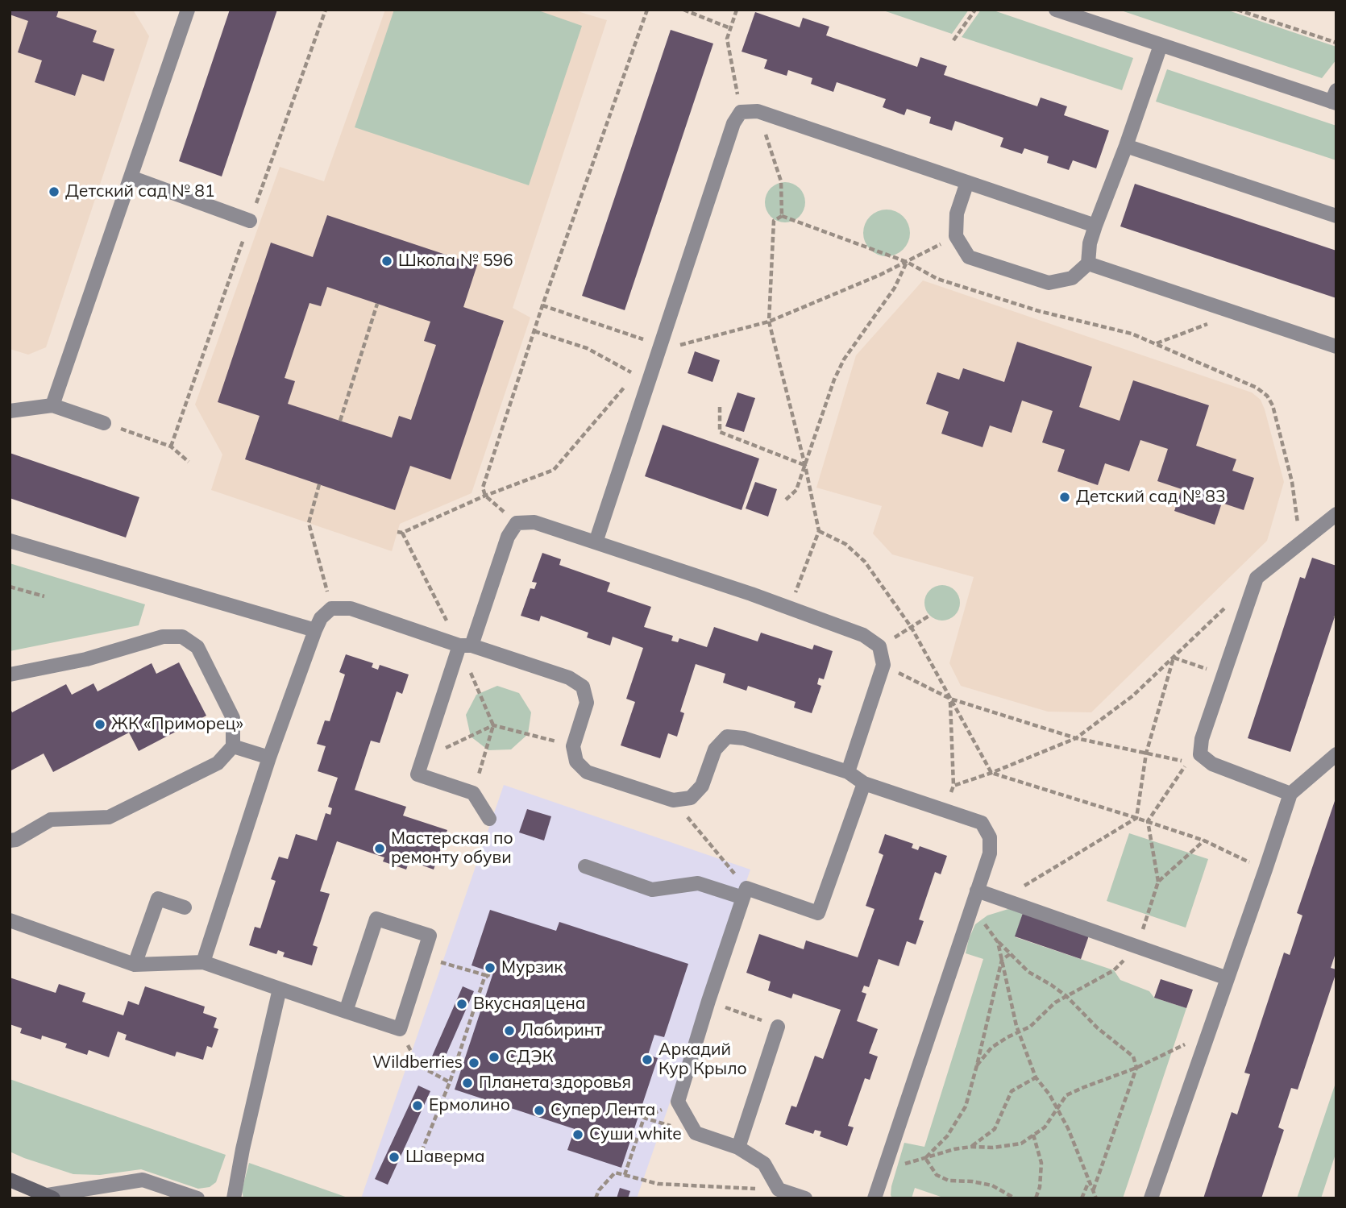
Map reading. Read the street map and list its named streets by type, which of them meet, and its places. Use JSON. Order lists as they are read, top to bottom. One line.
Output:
{"places":["Детский сад № 81","Школа № 596","Детский сад № 83","ЖК «Приморец»","Мастерская по ремонту обуви","Мурзик","Вкусная цена","Лабиринт","СДЭК","Аркадий Кур Крыло","Wildberries","Планета здоровья","Ермолино","Супер Лента","Суши white","Шаверма"]}
